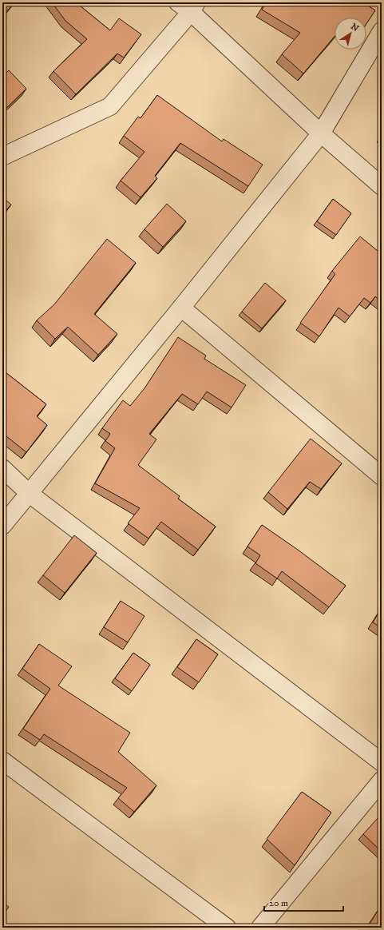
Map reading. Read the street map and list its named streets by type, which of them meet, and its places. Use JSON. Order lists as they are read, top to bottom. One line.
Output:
{"scale_bar":"20 m","north":"top right"}
